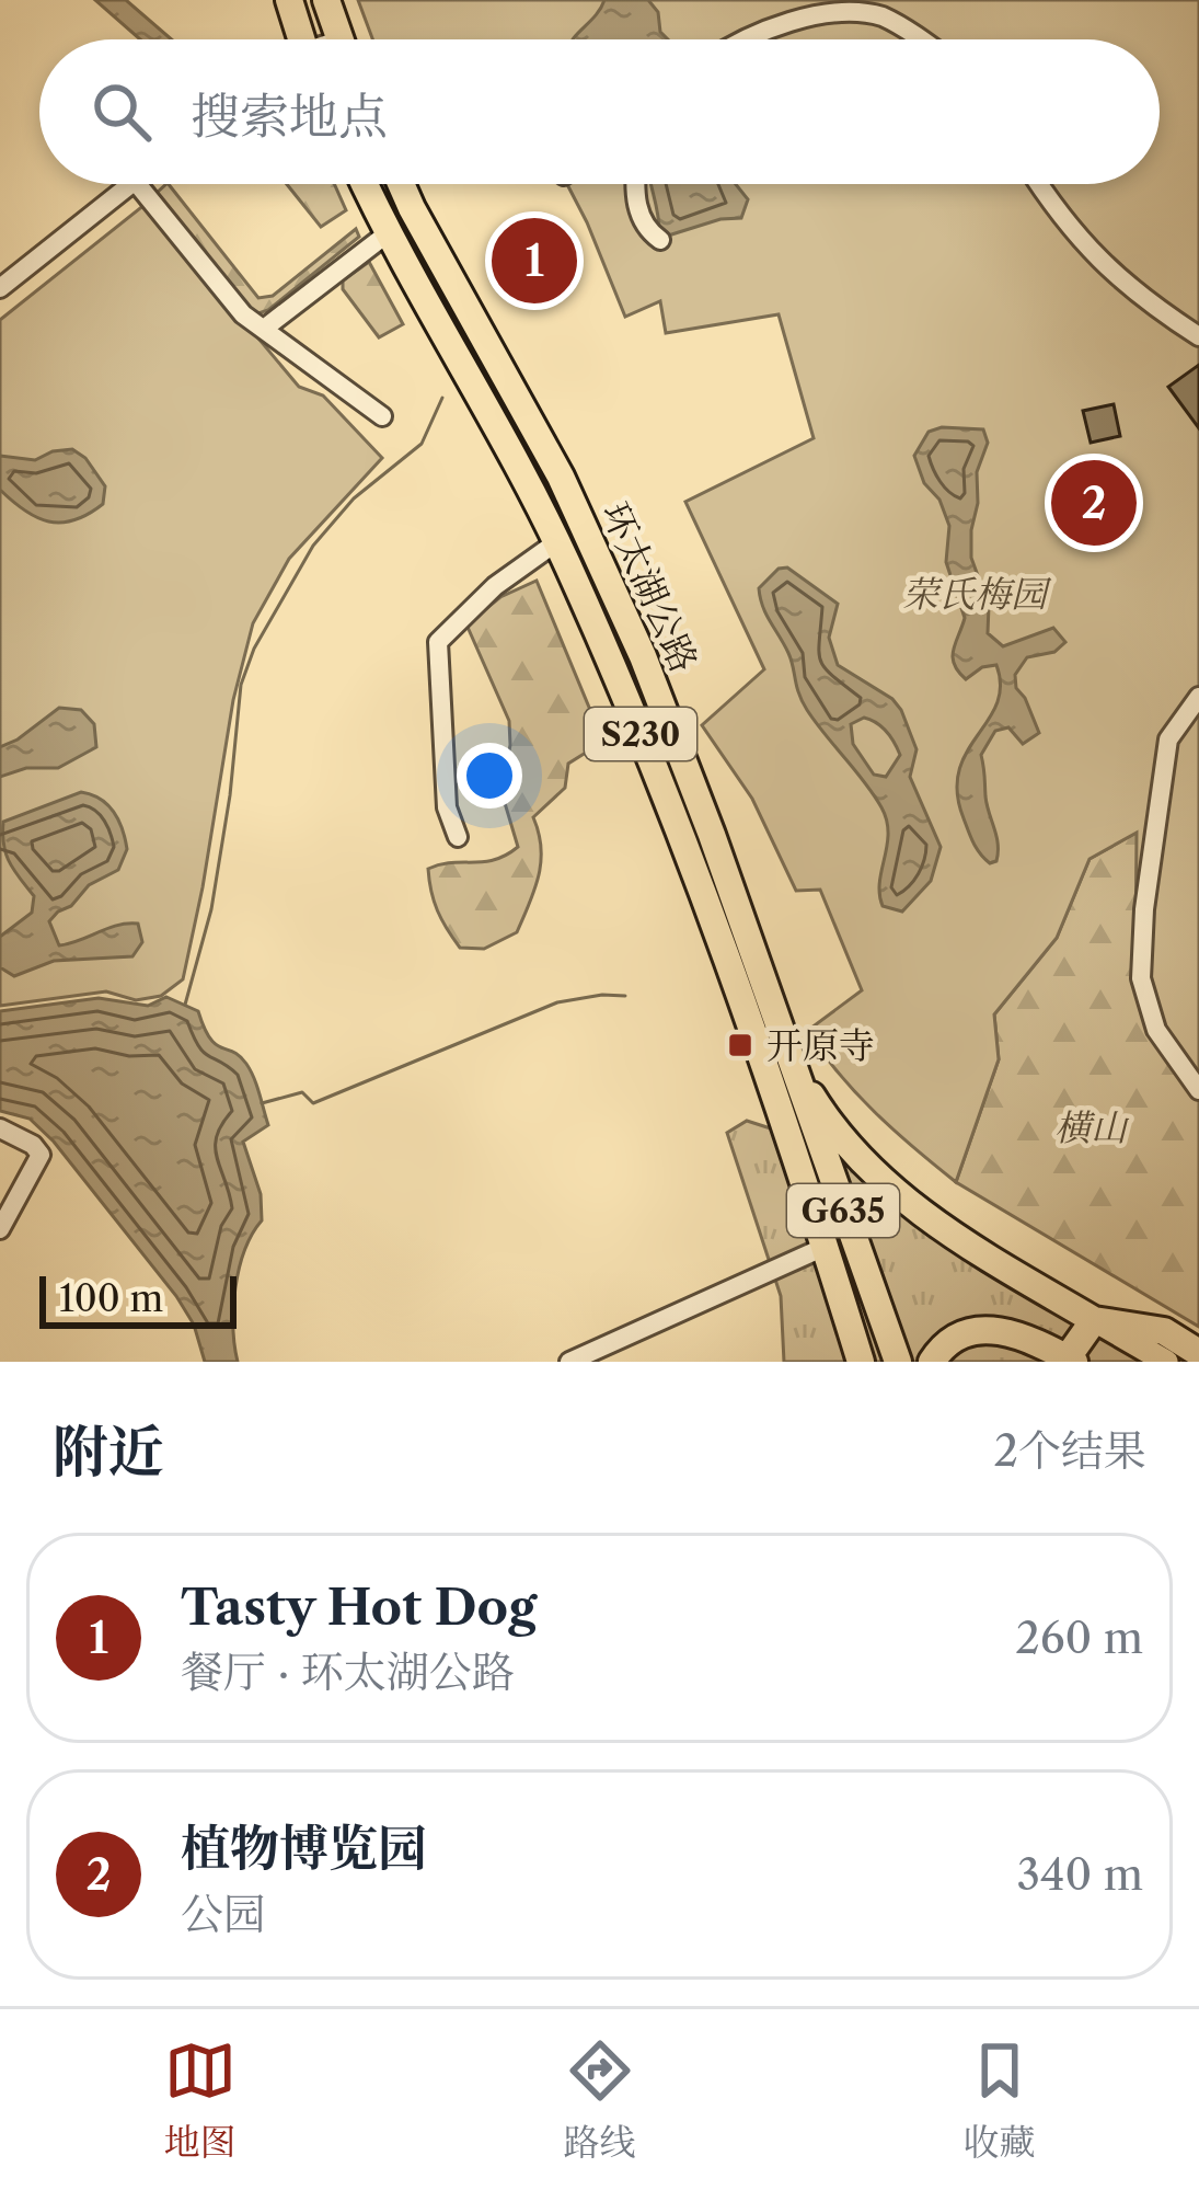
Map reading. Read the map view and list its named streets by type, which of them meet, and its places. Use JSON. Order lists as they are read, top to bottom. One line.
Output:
{"streets":{"highway":["环太湖公路","S230","G635"]},"parks":["荣氏梅园","横山"],"places":{"transit":["开原寺"]},"scale_bar":"100 m","page":{"search":"搜索地点","pins":["1","2"],"scale":"100 m","heading":["附近","2个结果"],"list":[{"mark":"1","name":"Tasty Hot Dog","note":"餐厅 · 环太湖公路","value":"260 m"},{"mark":"2","name":"植物博览园","note":"公园","value":"340 m"}],"nav":["地图","路线","收藏"]}}
